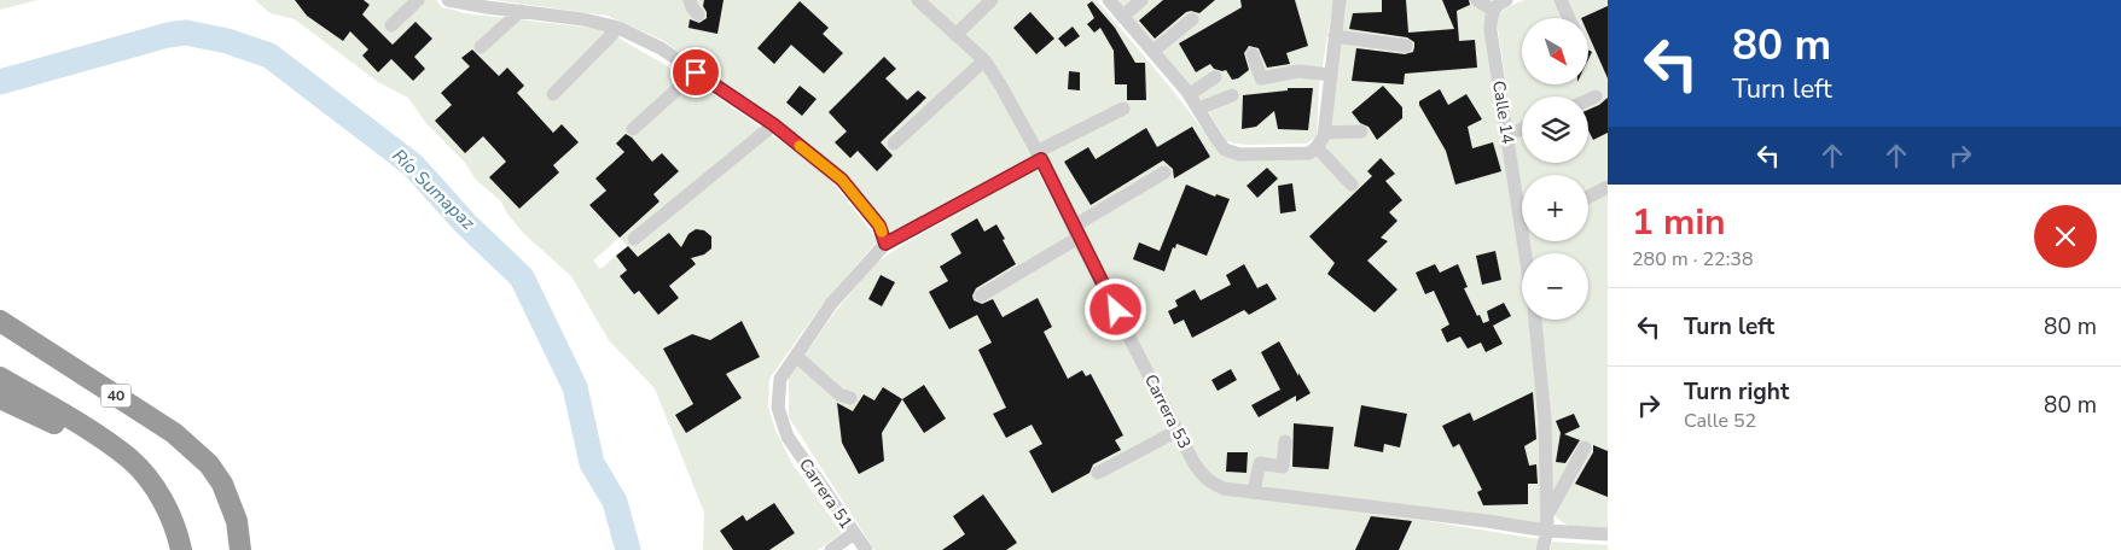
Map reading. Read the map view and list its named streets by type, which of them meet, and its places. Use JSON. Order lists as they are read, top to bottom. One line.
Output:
{"streets":{"highway":["40"],"street":["Calle 14","Carrera 53","Carrera 51"]},"crossings":[["Carrera 53","Carrera 51"]],"water":["Río Sumapaz"],"north":"bottom right","page":{"turn":["80 m","Turn left"],"map_buttons":["+","−"],"heading":["1 min","280 m · 22:38"],"list":[{"name":"Turn left","value":"80 m"},{"name":"Turn right","note":"Calle 52","value":"80 m"}]}}
